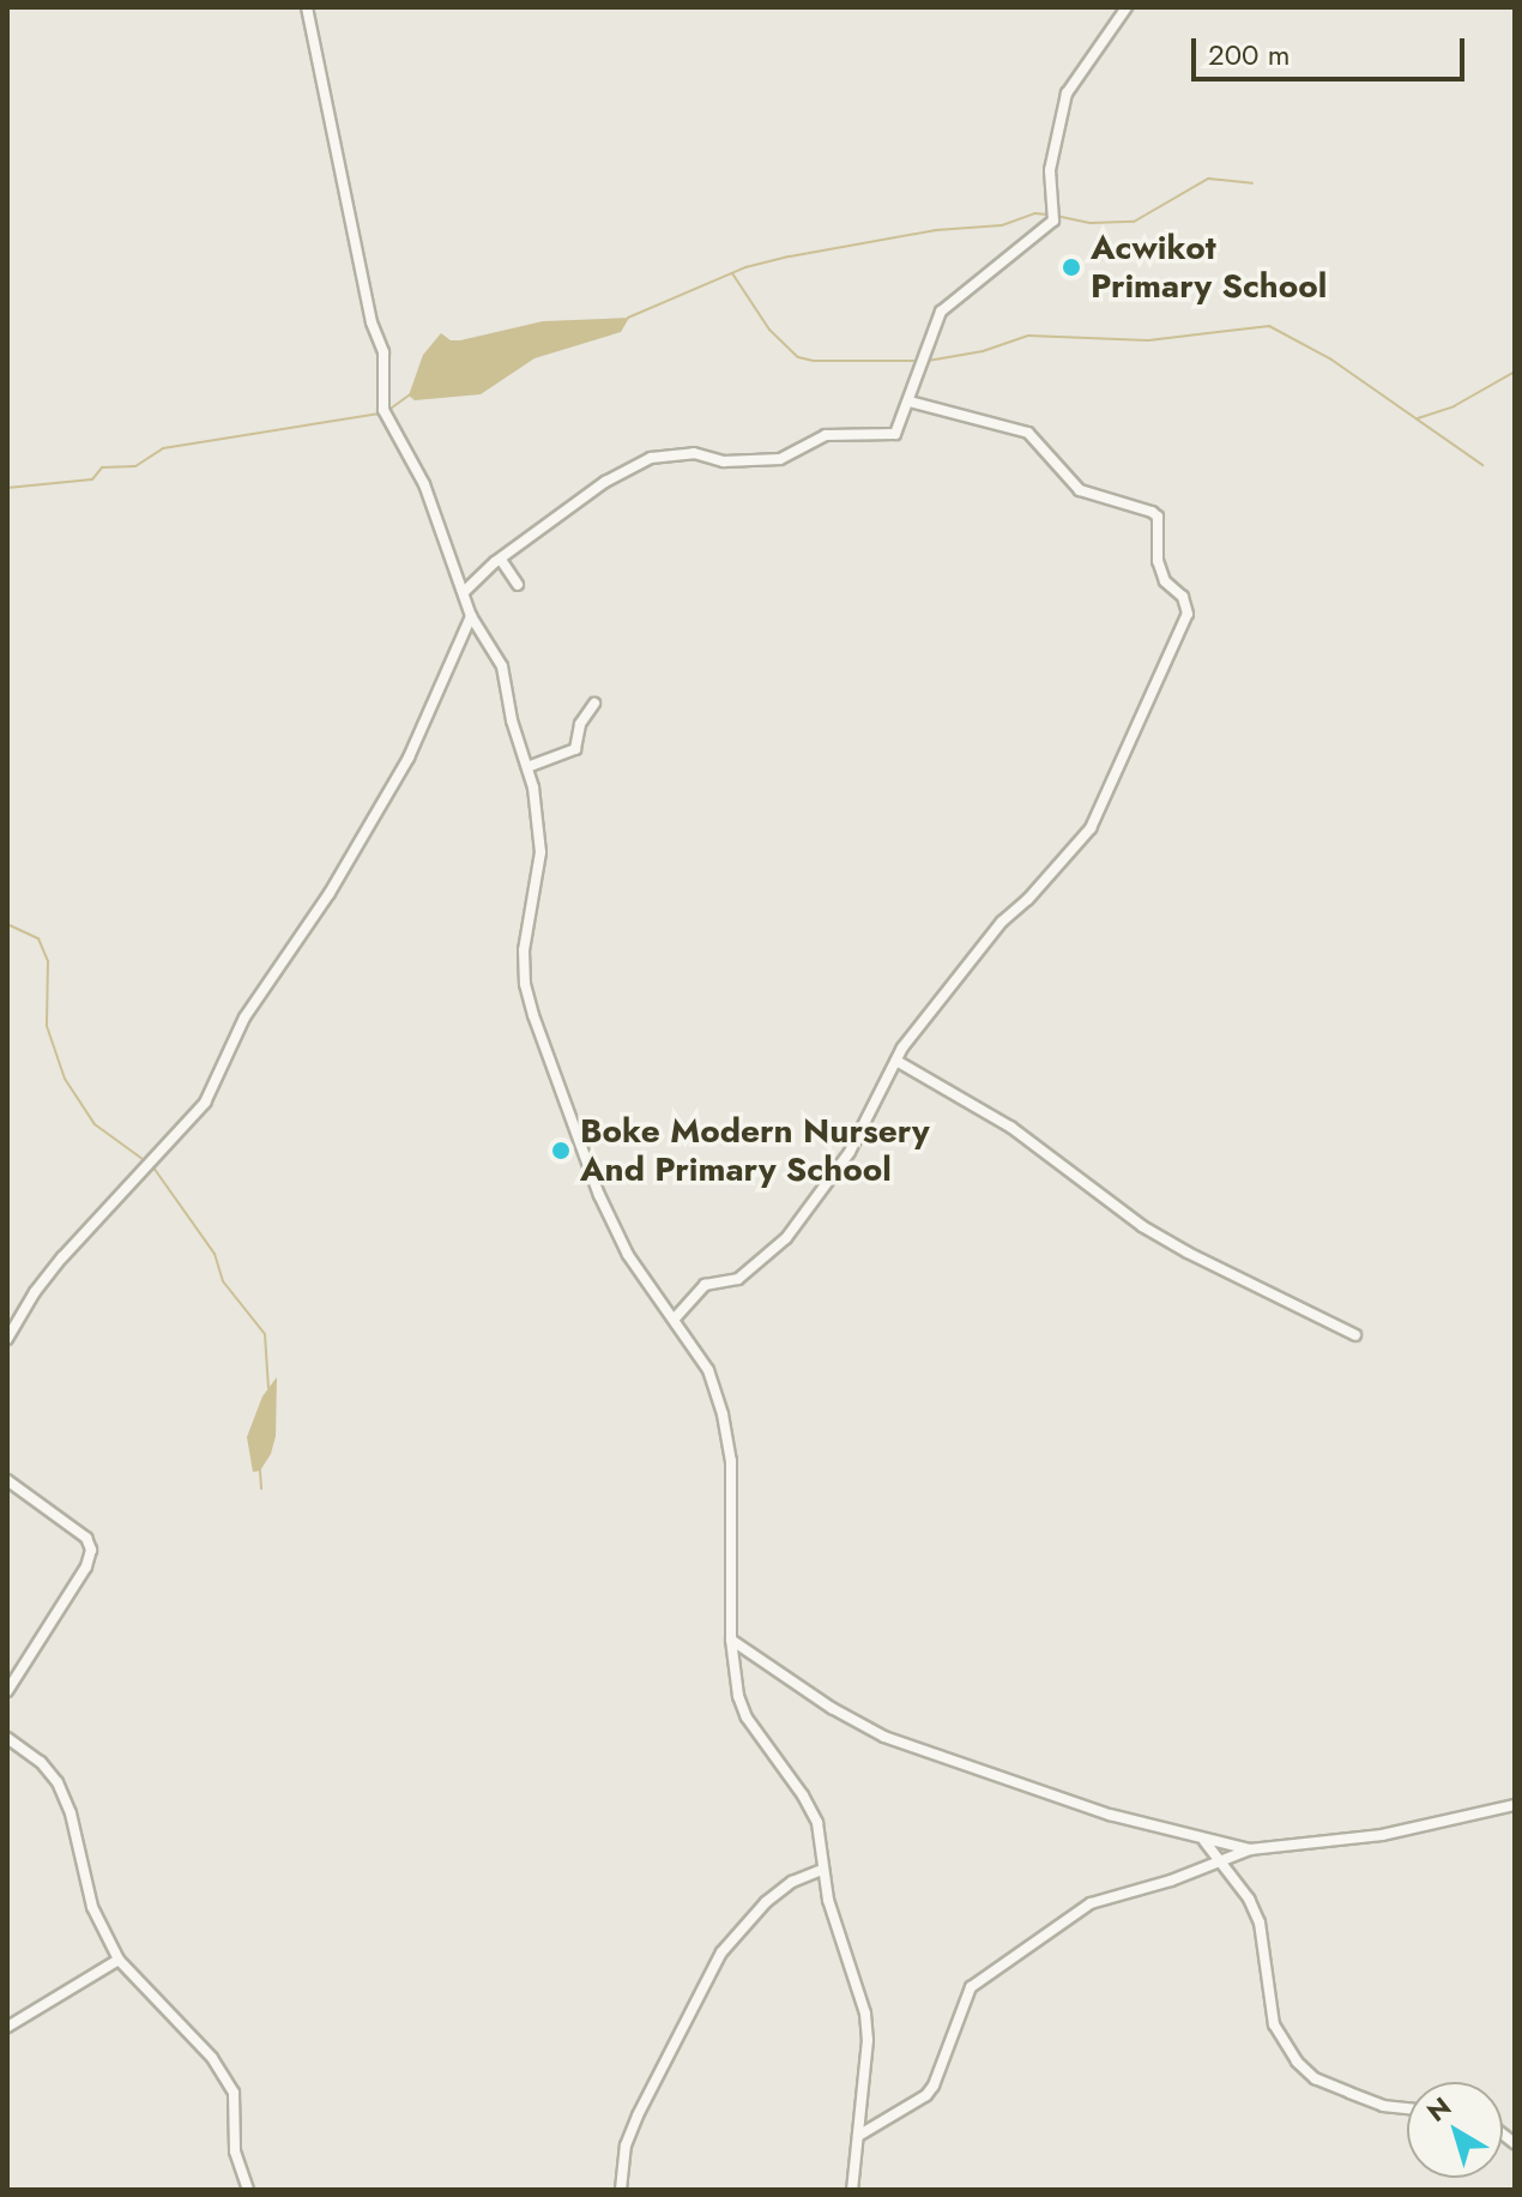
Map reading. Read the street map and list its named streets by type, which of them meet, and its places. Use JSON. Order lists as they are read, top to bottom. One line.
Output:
{"places":["Acwikot Primary School","Boke Modern Nursery And Primary School"],"scale_bar":"200 m","north":"top left"}
